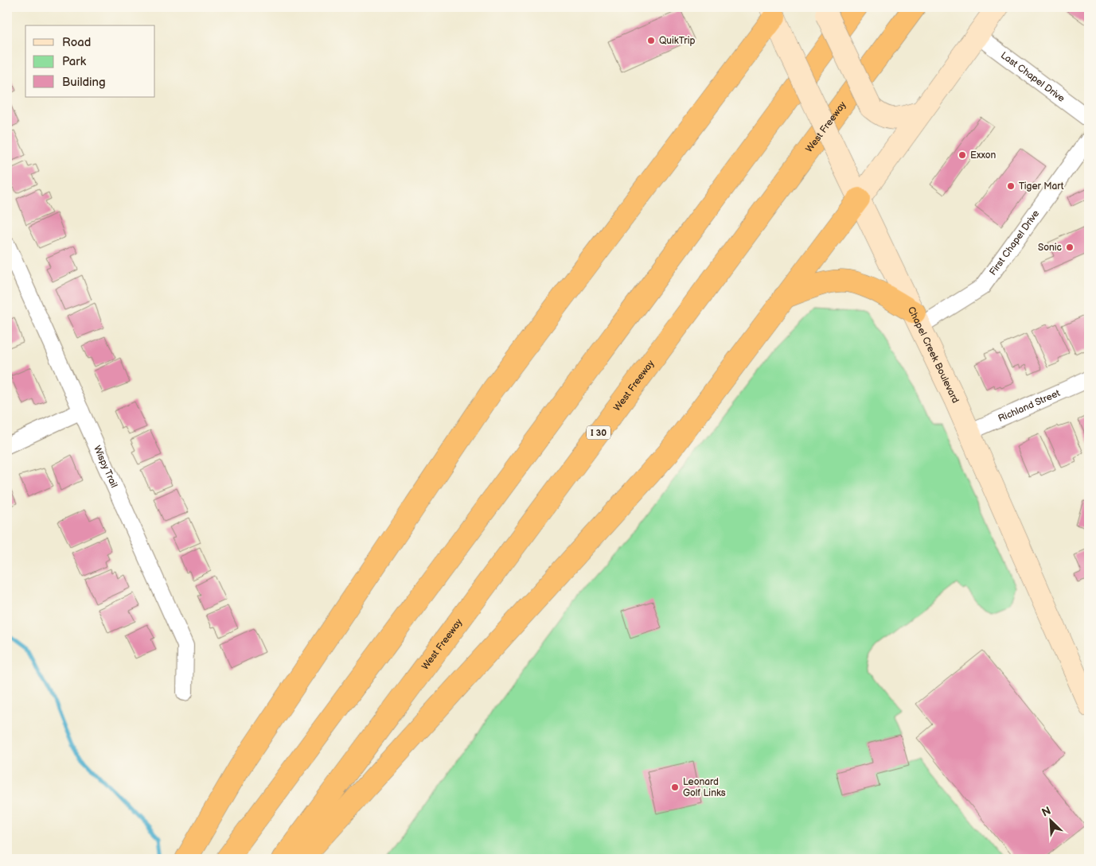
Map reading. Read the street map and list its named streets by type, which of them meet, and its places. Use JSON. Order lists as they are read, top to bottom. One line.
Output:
{"streets":{"highway":["West Freeway","I 30"],"main road":["Chapel Creek Boulevard"],"street":["Last Chapel Drive","First Chapel Drive","Richland Street","Wispy Trail"]},"crossings":[["First Chapel Drive","Chapel Creek Boulevard"],["Chapel Creek Boulevard","Richland Street"]],"places":["QuikTrip","Exxon","Tiger Mart","Sonic","Leonard Golf Links"],"legend":["Road","Park","Building"],"north":"top left"}
